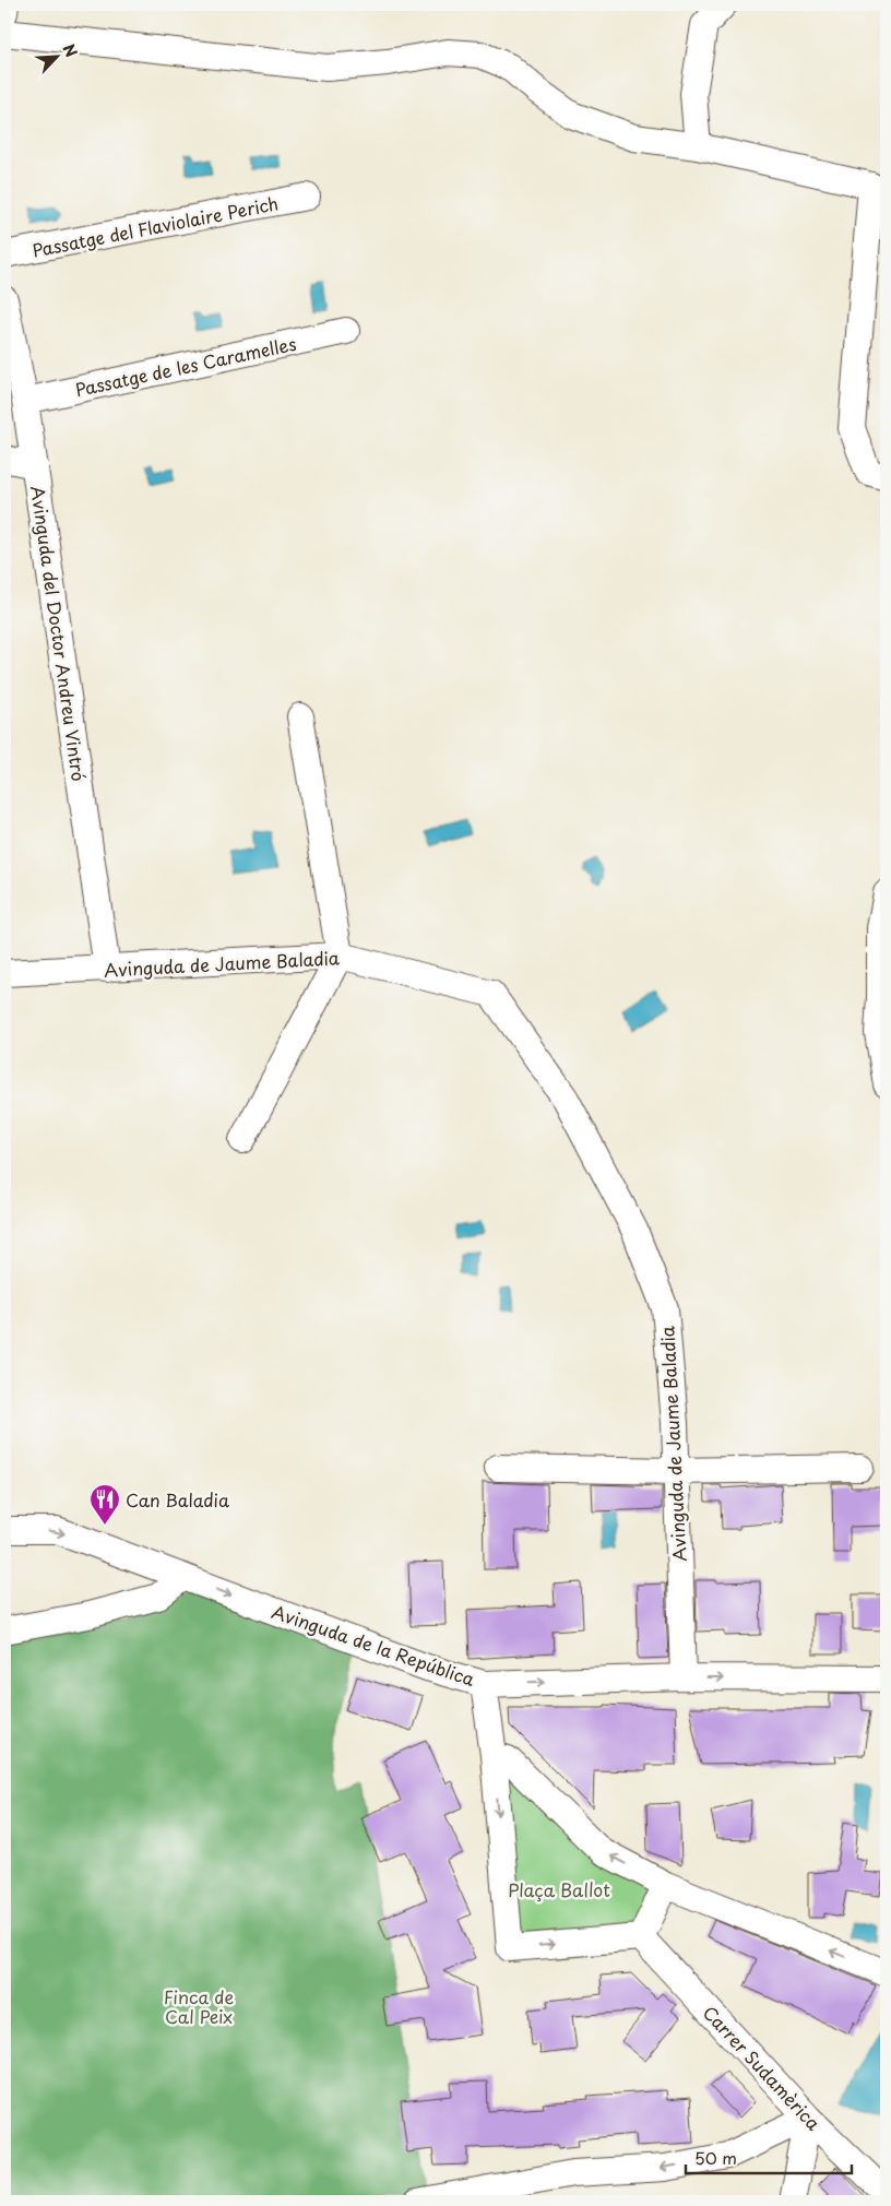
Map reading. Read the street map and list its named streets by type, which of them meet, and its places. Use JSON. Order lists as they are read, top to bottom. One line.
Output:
{"streets":{"street":["Passatge del Flaviolaire Perich","Passatge de les Caramelles","Avinguda del Doctor Andreu Vintró","Avinguda de Jaume Baladia","Avinguda de la República","Carrer Sudamèrica"]},"crossings":[["Passatge de les Caramelles","Avinguda del Doctor Andreu Vintró"],["Avinguda del Doctor Andreu Vintró","Avinguda de Jaume Baladia"],["Avinguda de Jaume Baladia","Avinguda de la República"]],"parks":["Plaça Ballot","Finca de Cal Peix"],"places":{"restaurant":["Can Baladia"]},"scale_bar":"50 m","north":"top right"}
